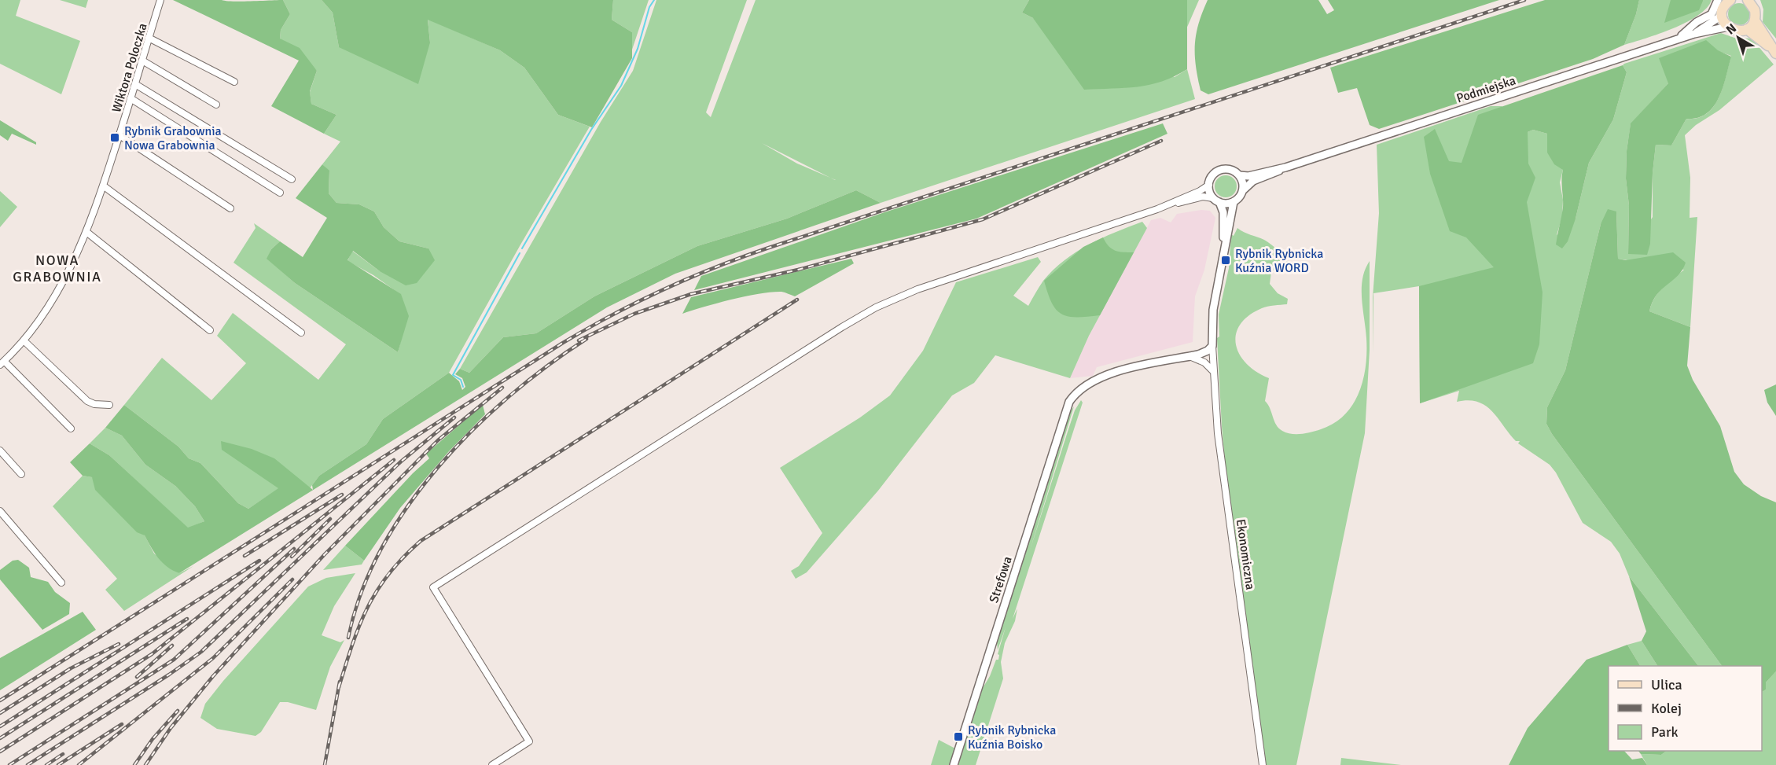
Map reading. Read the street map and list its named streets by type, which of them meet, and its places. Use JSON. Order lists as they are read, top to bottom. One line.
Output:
{"streets":{"street":["Wiktora Poloczka","Podmiejska","Ekonomiczna","Strefowa"]},"crossings":[["Podmiejska","Ekonomiczna"]],"districts":["NOWA GRABOWNIA"],"places":{"transit":["Rybnik Grabownia Nowa Grabownia","Rybnik Rybnicka Kuźnia WORD","Rybnik Rybnicka Kuźnia Boisko"]},"legend":["Ulica","Kolej","Park"],"north":"top left"}
